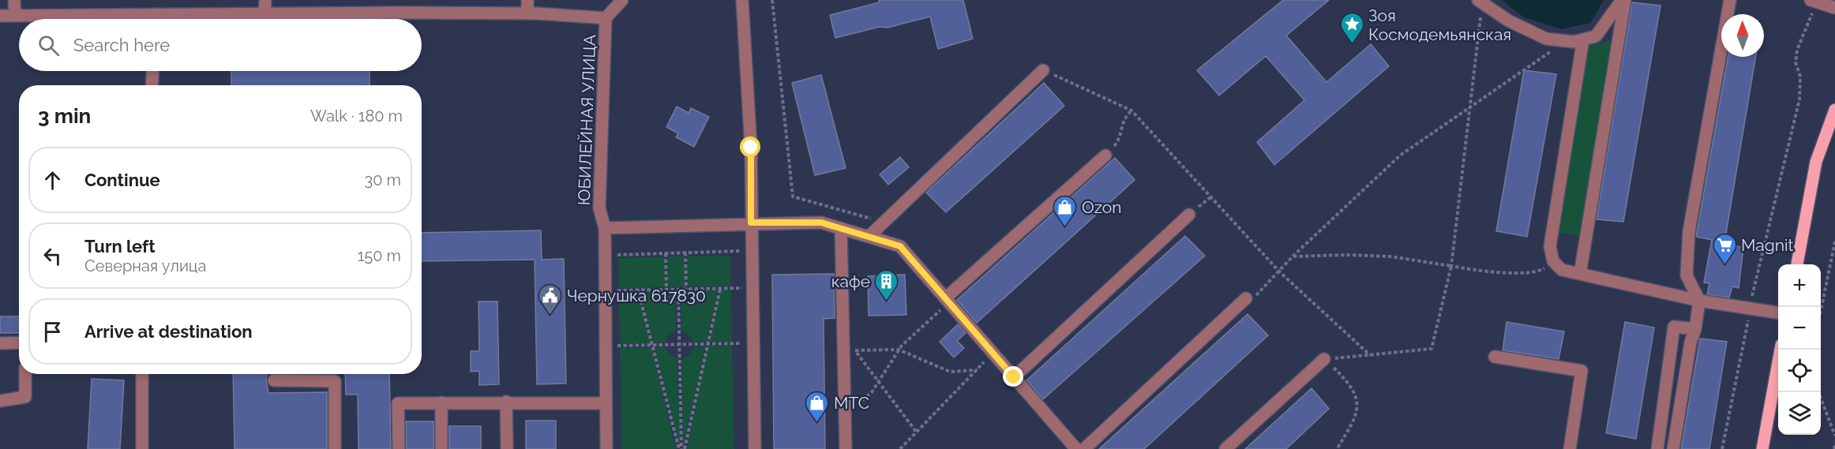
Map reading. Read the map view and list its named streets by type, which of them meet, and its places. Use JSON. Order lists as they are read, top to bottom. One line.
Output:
{"streets":{"street":["ЮБИЛЕЙНАЯ УЛИЦА"]},"places":{"place":["Зоя Космодемьянская"],"shop":["Ozon","МТС"],"supermarket":["Magnit"],"building":["кафе"],"public building":["Чернушка 617830"]},"north":"top","page":{"search":"Search here","heading":["3 min","Walk · 180 m"],"list":[["Continue","30 m"],["Turn left","Северная улица","150 m"],"Arrive at destination"],"map_buttons":["+","−"]}}
